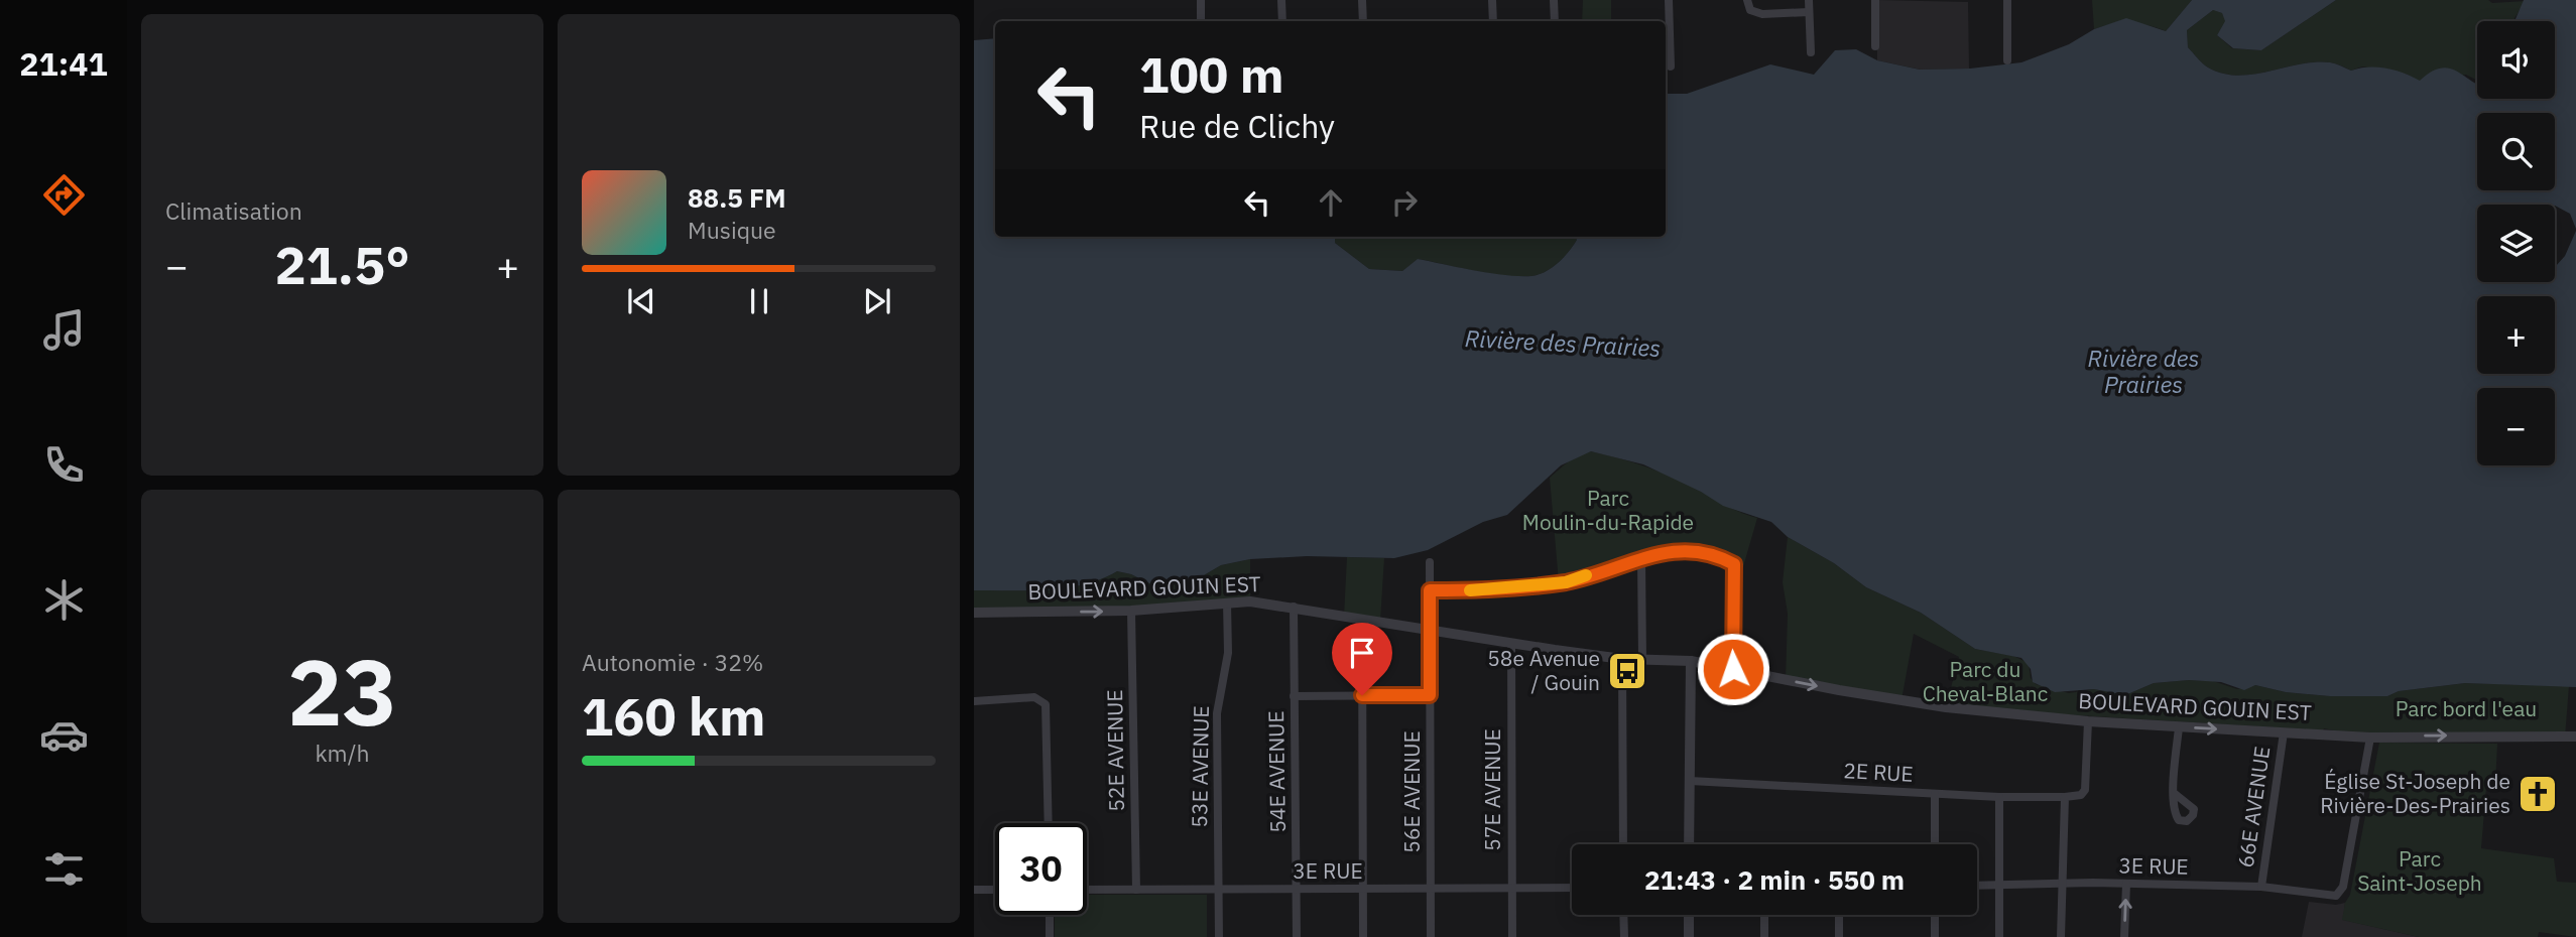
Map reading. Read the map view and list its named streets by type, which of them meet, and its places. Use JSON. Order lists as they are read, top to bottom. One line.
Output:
{"streets":{"street":["BOULEVARD GOUIN EST","52E AVENUE","53E AVENUE","54E AVENUE","2E RUE","57E AVENUE","56E AVENUE","66E AVENUE","3E RUE"]},"crossings":[["BOULEVARD GOUIN EST","52E AVENUE"],["BOULEVARD GOUIN EST","53E AVENUE"],["BOULEVARD GOUIN EST","54E AVENUE"],["BOULEVARD GOUIN EST","57E AVENUE"],["BOULEVARD GOUIN EST","56E AVENUE"],["BOULEVARD GOUIN EST","66E AVENUE"],["BOULEVARD GOUIN EST","3E RUE"],["52E AVENUE","3E RUE"],["53E AVENUE","3E RUE"],["54E AVENUE","3E RUE"],["57E AVENUE","3E RUE"],["56E AVENUE","3E RUE"],["66E AVENUE","3E RUE"]],"one_way":["BOULEVARD GOUIN EST"],"water":["Rivière des Prairies"],"parks":["Parc Moulin-du-Rapide","Parc du Cheval-Blanc","Parc bord l'eau","Parc Saint-Joseph"],"places":{"bus stop":["58e Avenue / Gouin"],"church":["Église St-Joseph de Rivière-Des-Prairies"]},"page":{"tabs":"21:41","tile":["Climatisation",["23","km/h"],["Autonomie · 32%","160 km"]],"map_buttons":["+","−"],"turn":["100 m","Rue de Clichy"],"song":["88.5 FM","Musique"],"heat":["−","21.5°","+"],"limit":"30","trip":"21:43 · 2 min · 550 m"}}
